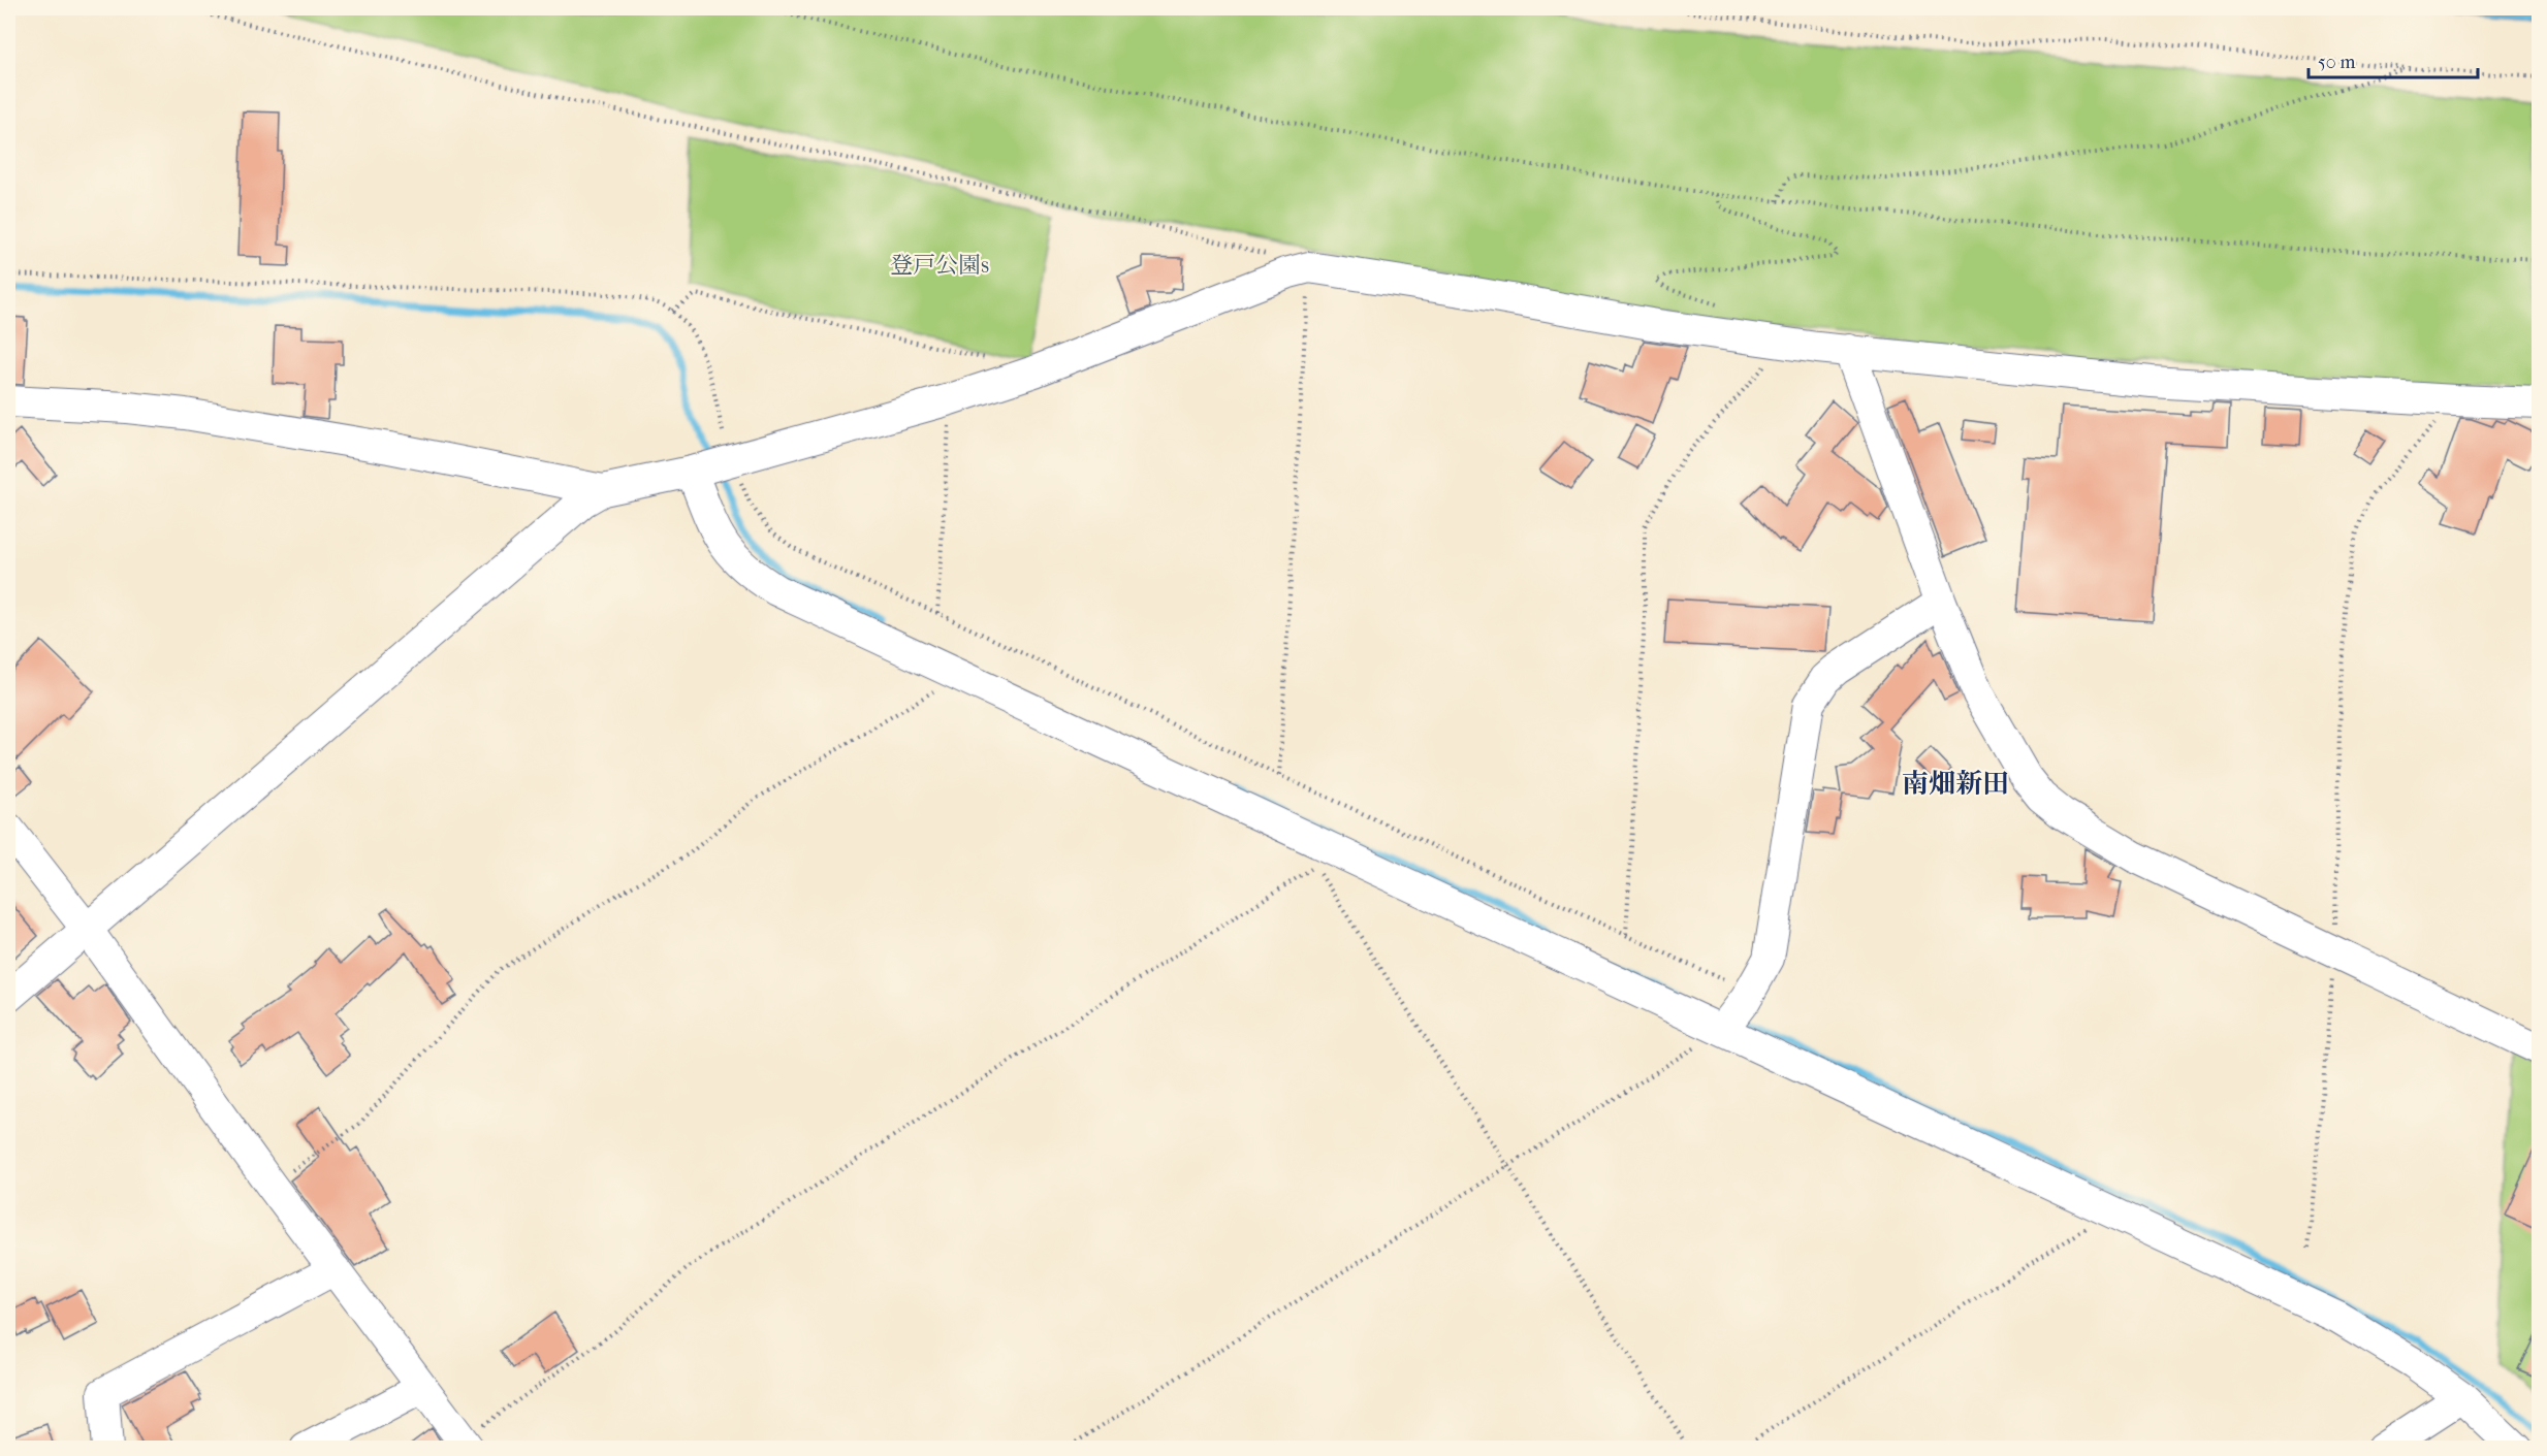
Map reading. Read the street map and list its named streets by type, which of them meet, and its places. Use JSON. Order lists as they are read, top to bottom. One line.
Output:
{"districts":["南畑新田"],"parks":["登戸公園s"],"scale_bar":"50 m"}
